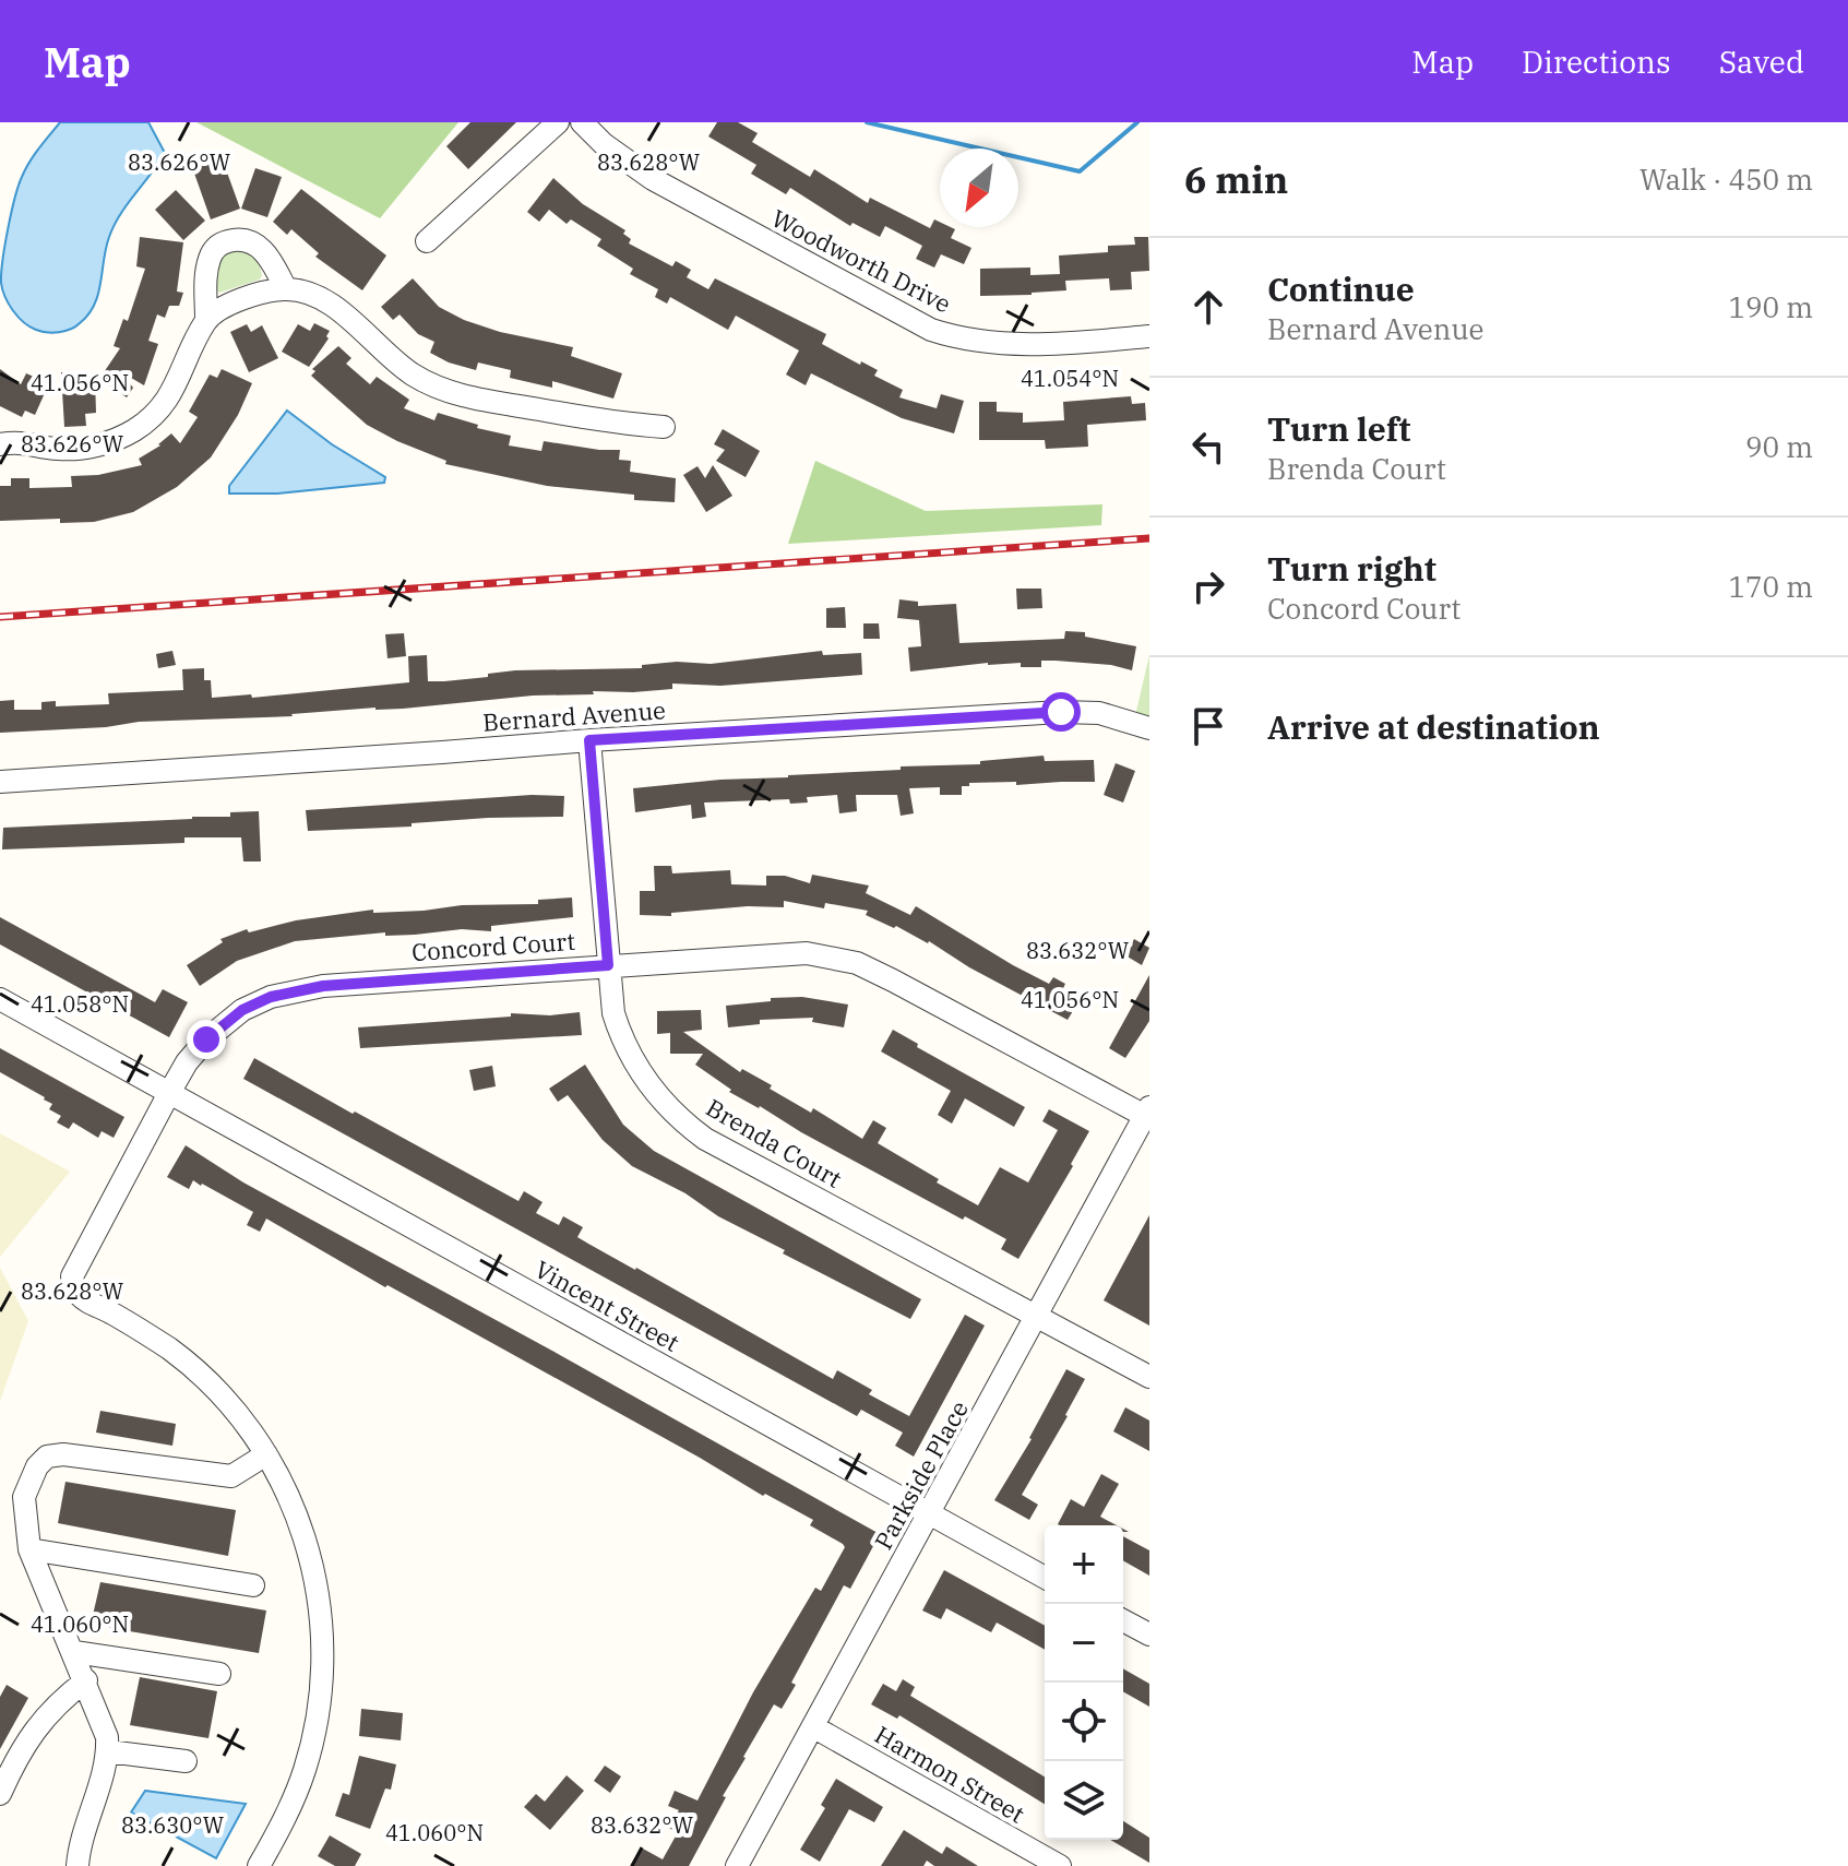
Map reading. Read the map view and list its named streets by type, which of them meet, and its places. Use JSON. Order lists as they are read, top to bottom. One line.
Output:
{"streets":{"street":["Woodworth Drive","Bernard Avenue","Concord Court","Brenda Court","Vincent Street","Parkside Place","Harmon Street"]},"crossings":[["Bernard Avenue","Brenda Court"],["Concord Court","Brenda Court"],["Concord Court","Vincent Street"],["Concord Court","Parkside Place"],["Brenda Court","Parkside Place"],["Vincent Street","Parkside Place"],["Parkside Place","Harmon Street"]],"north":"bottom left","page":{"header":"Map","nav":["Map","Directions","Saved"],"heading":["6 min","Walk · 450 m"],"list":[["Continue","Bernard Avenue","190 m"],["Turn left","Brenda Court","90 m"],["Turn right","Concord Court","170 m"],"Arrive at destination"],"map_buttons":["+","−"]},"coordinates":["83.626°W","83.628°W","41.054°N","41.056°N","83.632°W","41.058°N","41.060°N","83.630°W"]}
